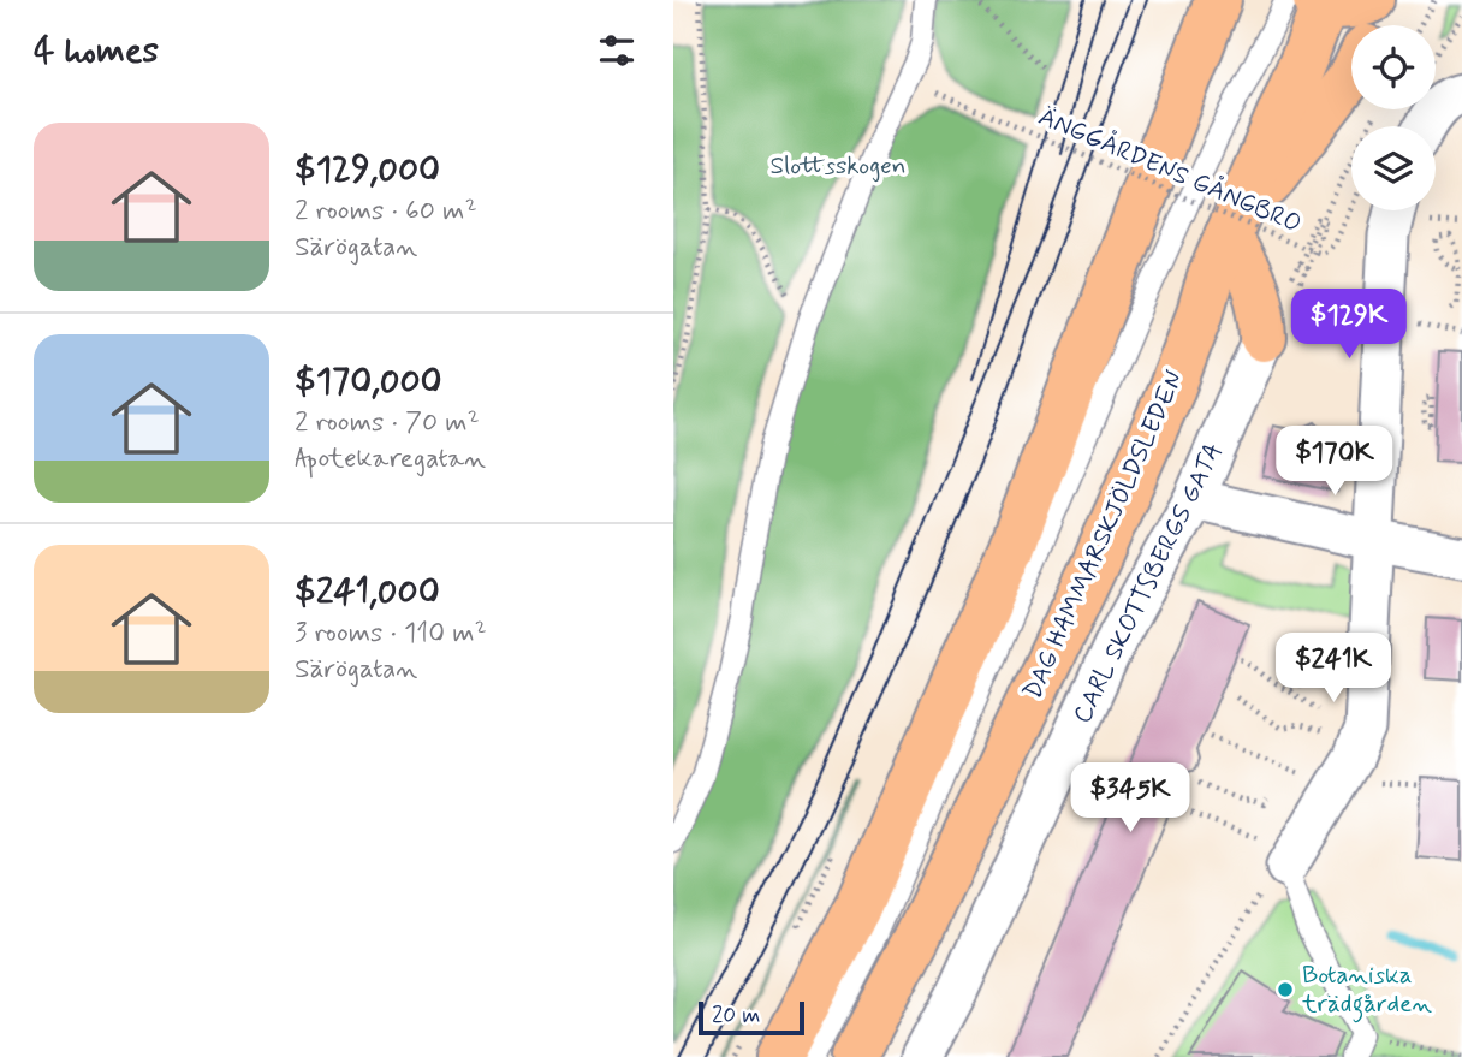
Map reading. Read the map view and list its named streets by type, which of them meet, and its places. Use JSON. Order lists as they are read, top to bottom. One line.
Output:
{"streets":{"main road":["DAG HAMMARSKJÖLDSLEDEN"],"street":["CARL SKOTTSBERGS GATA"],"path":["ÄNGGÅRDENS GÅNGBRO"]},"parks":["Slottsskogen"],"places":["Botaniska trädgården"],"scale_bar":"20 m","page":{"heading":"4 homes","list":[{"name":"$129,000","note":"2 rooms · 60 m² · Särögatan"},{"name":"$170,000","note":"2 rooms · 70 m² · Apotekaregatan"},{"name":"$241,000","note":"3 rooms · 110 m² · Särögatan"}],"price":["$129K","$170K","$241K","$345K"],"scale":"20 m"}}
